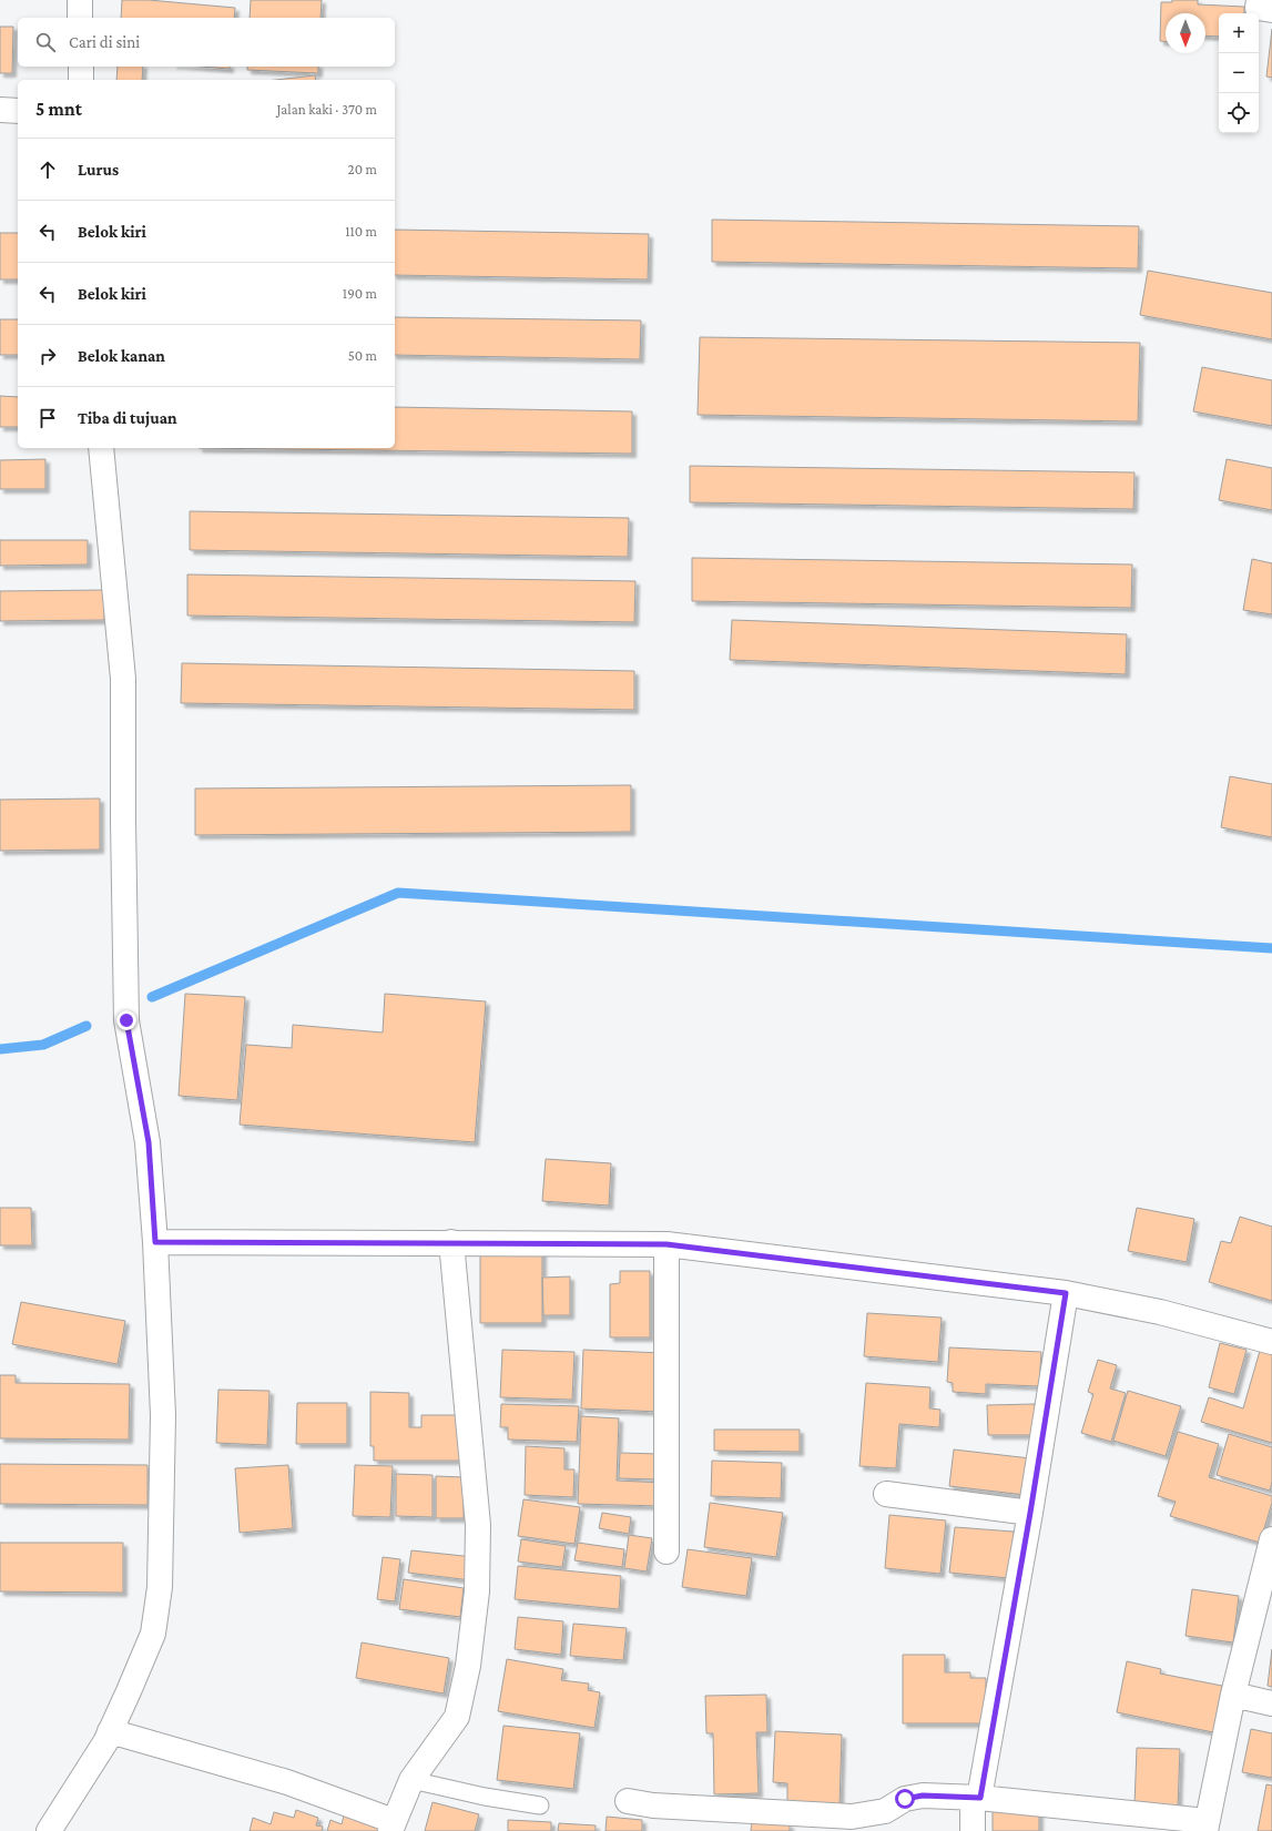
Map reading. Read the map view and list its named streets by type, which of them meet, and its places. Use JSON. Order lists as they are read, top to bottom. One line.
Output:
{"north":"bottom","page":{"map_buttons":["+","−"],"search":"Cari di sini","heading":["5 mnt","Jalan kaki · 370 m"],"list":[["Lurus","20 m"],["Belok kiri","110 m"],["Belok kiri","190 m"],["Belok kanan","50 m"],"Tiba di tujuan"]}}
